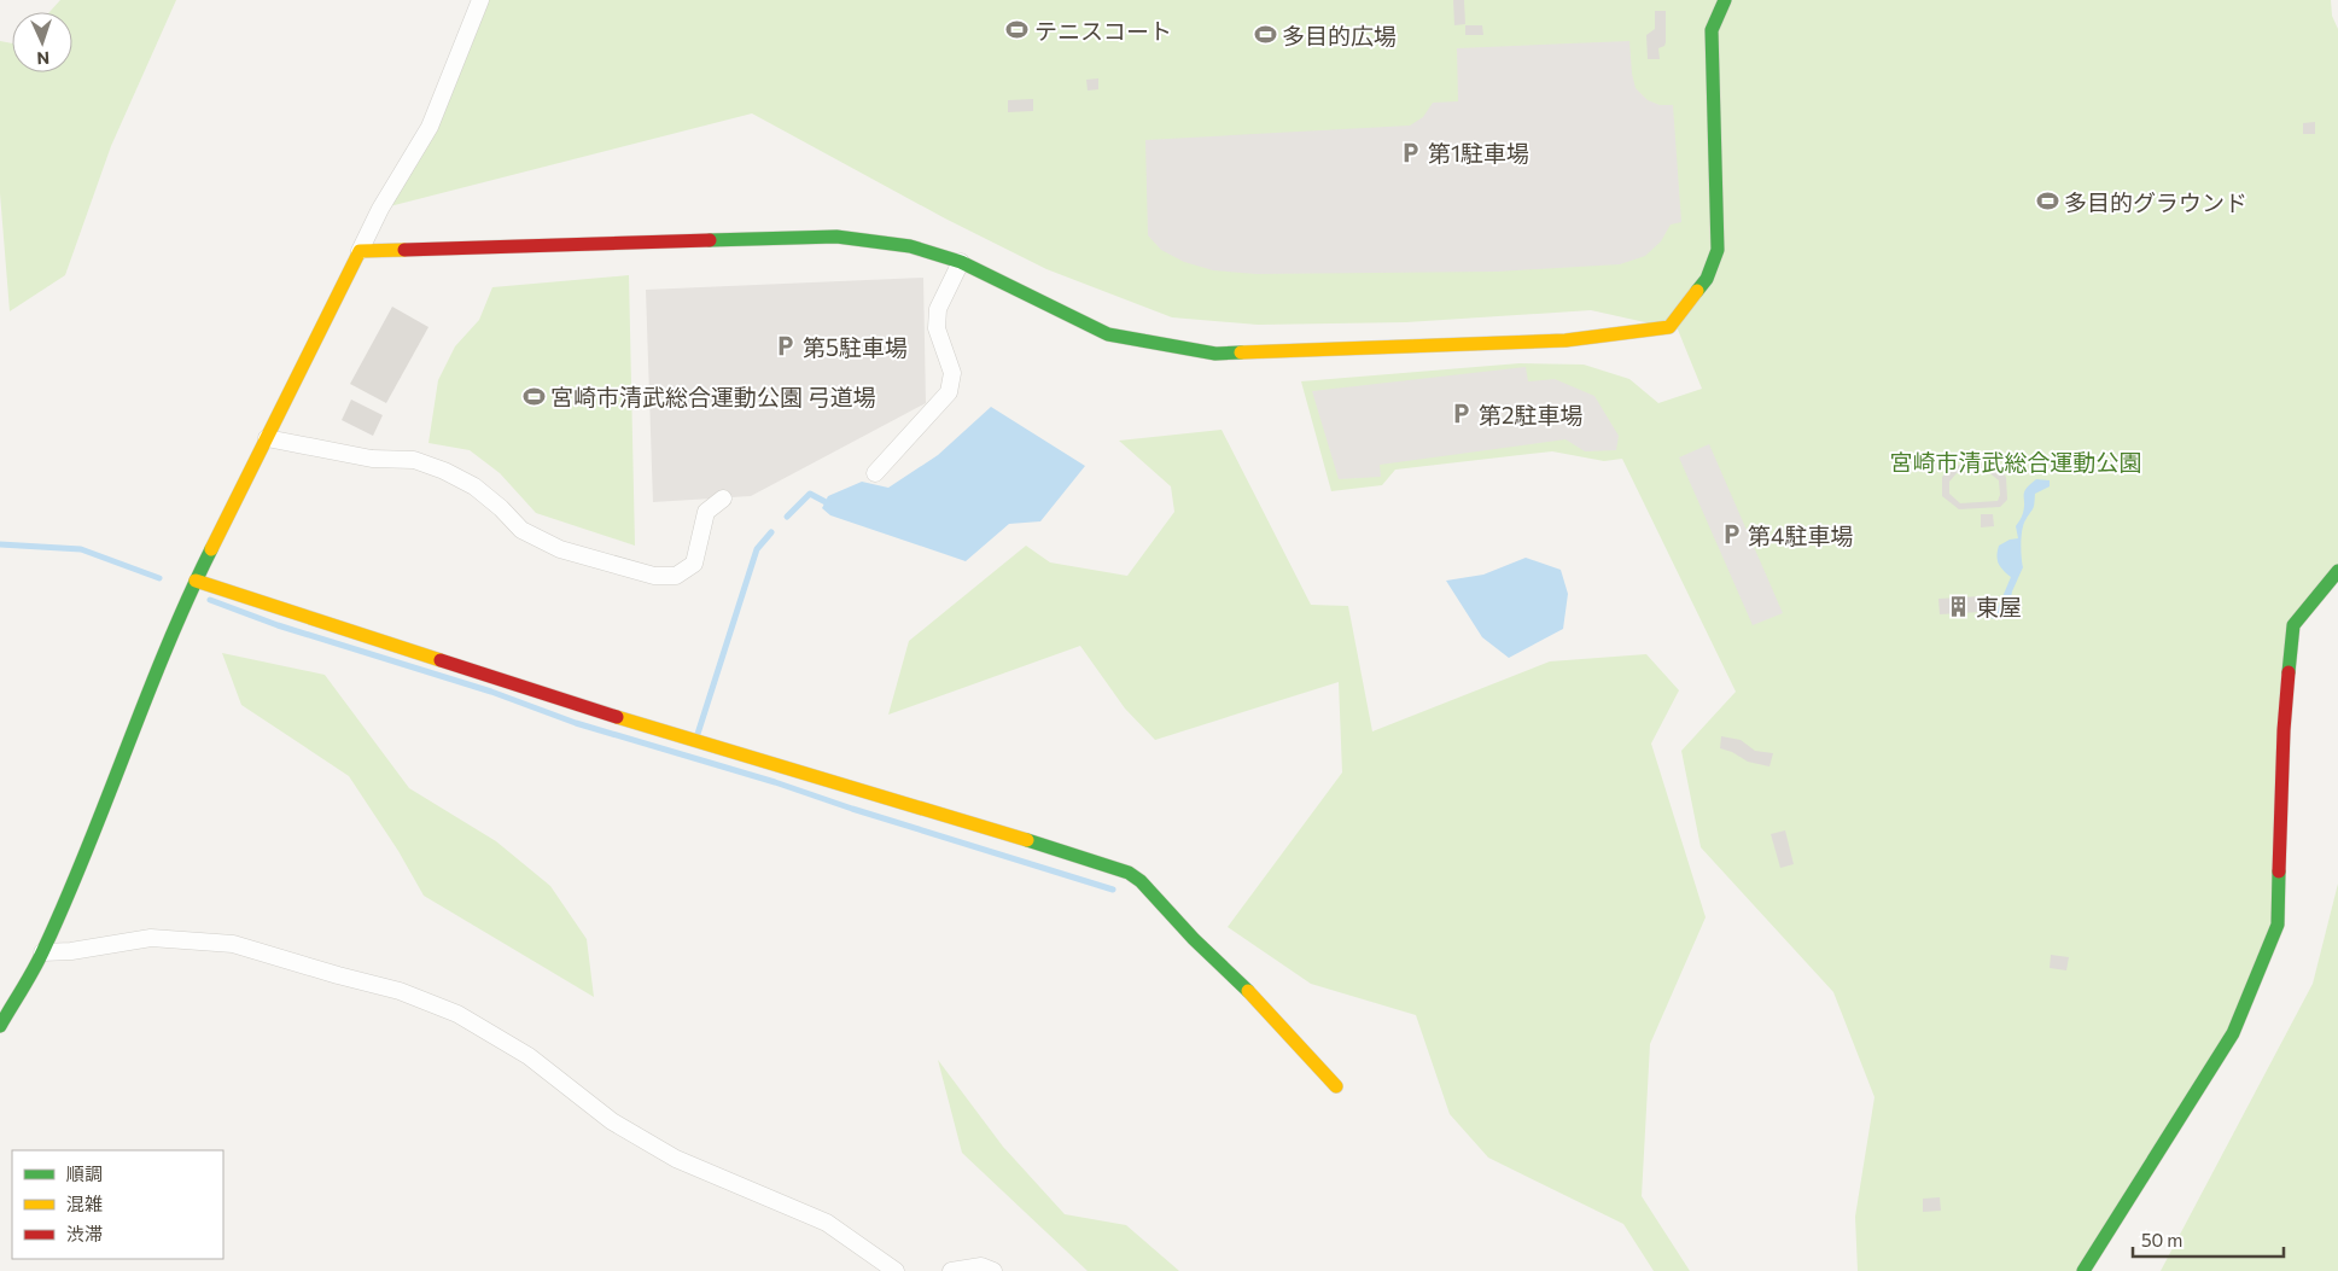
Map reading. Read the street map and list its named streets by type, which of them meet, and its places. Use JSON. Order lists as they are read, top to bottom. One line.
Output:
{"parks":["宮崎市清武総合運動公園"],"places":{"sports":["テニスコート","多目的広場","多目的グラウンド","宮崎市清武総合運動公園 弓道場"],"parking":["第1駐車場","第5駐車場","第2駐車場","第4駐車場"],"building":["東屋"]},"legend":["順調","混雑","渋滞"],"scale_bar":"50 m","north":"bottom"}
